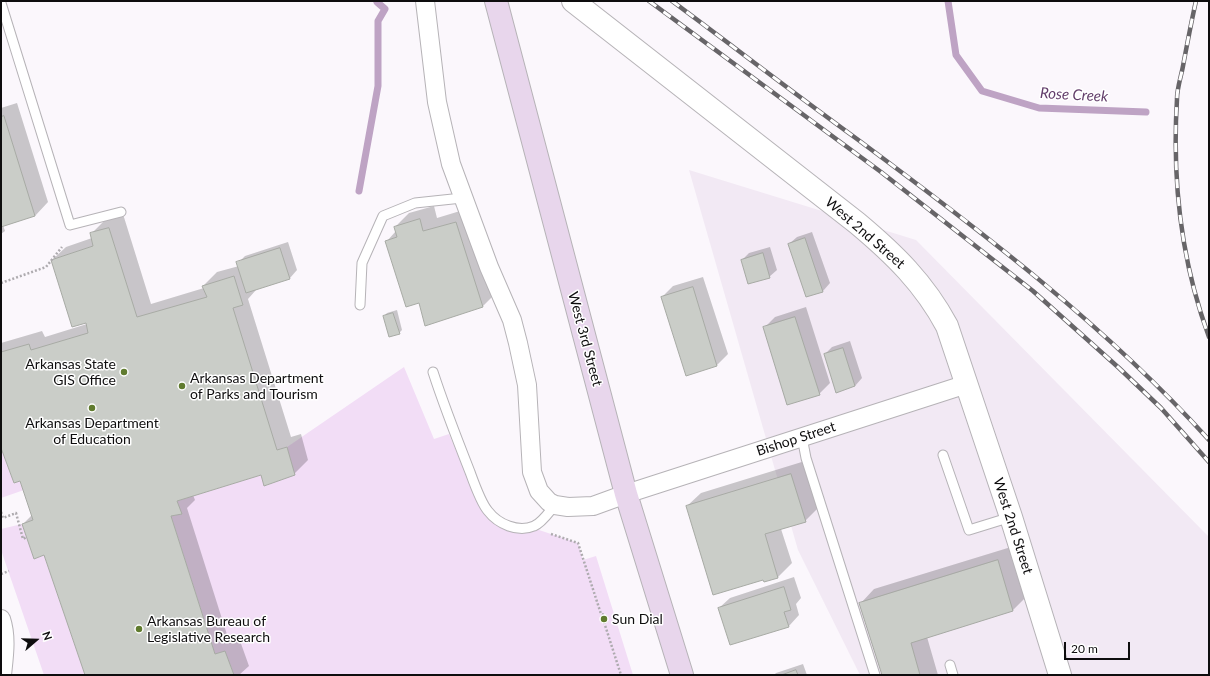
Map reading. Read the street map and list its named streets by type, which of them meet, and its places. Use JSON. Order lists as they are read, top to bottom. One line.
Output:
{"streets":{"main road":["West 3rd Street"],"street":["West 2nd Street","Bishop Street"]},"crossings":[["West 2nd Street","Bishop Street"],["West 3rd Street","Bishop Street"]],"water":["Rose Creek"],"places":["Arkansas State GIS Office","Arkansas Department of Parks and Tourism","Arkansas Department of Education","Sun Dial","Arkansas Bureau of Legislative Research"],"scale_bar":"20 m","north":"right"}
